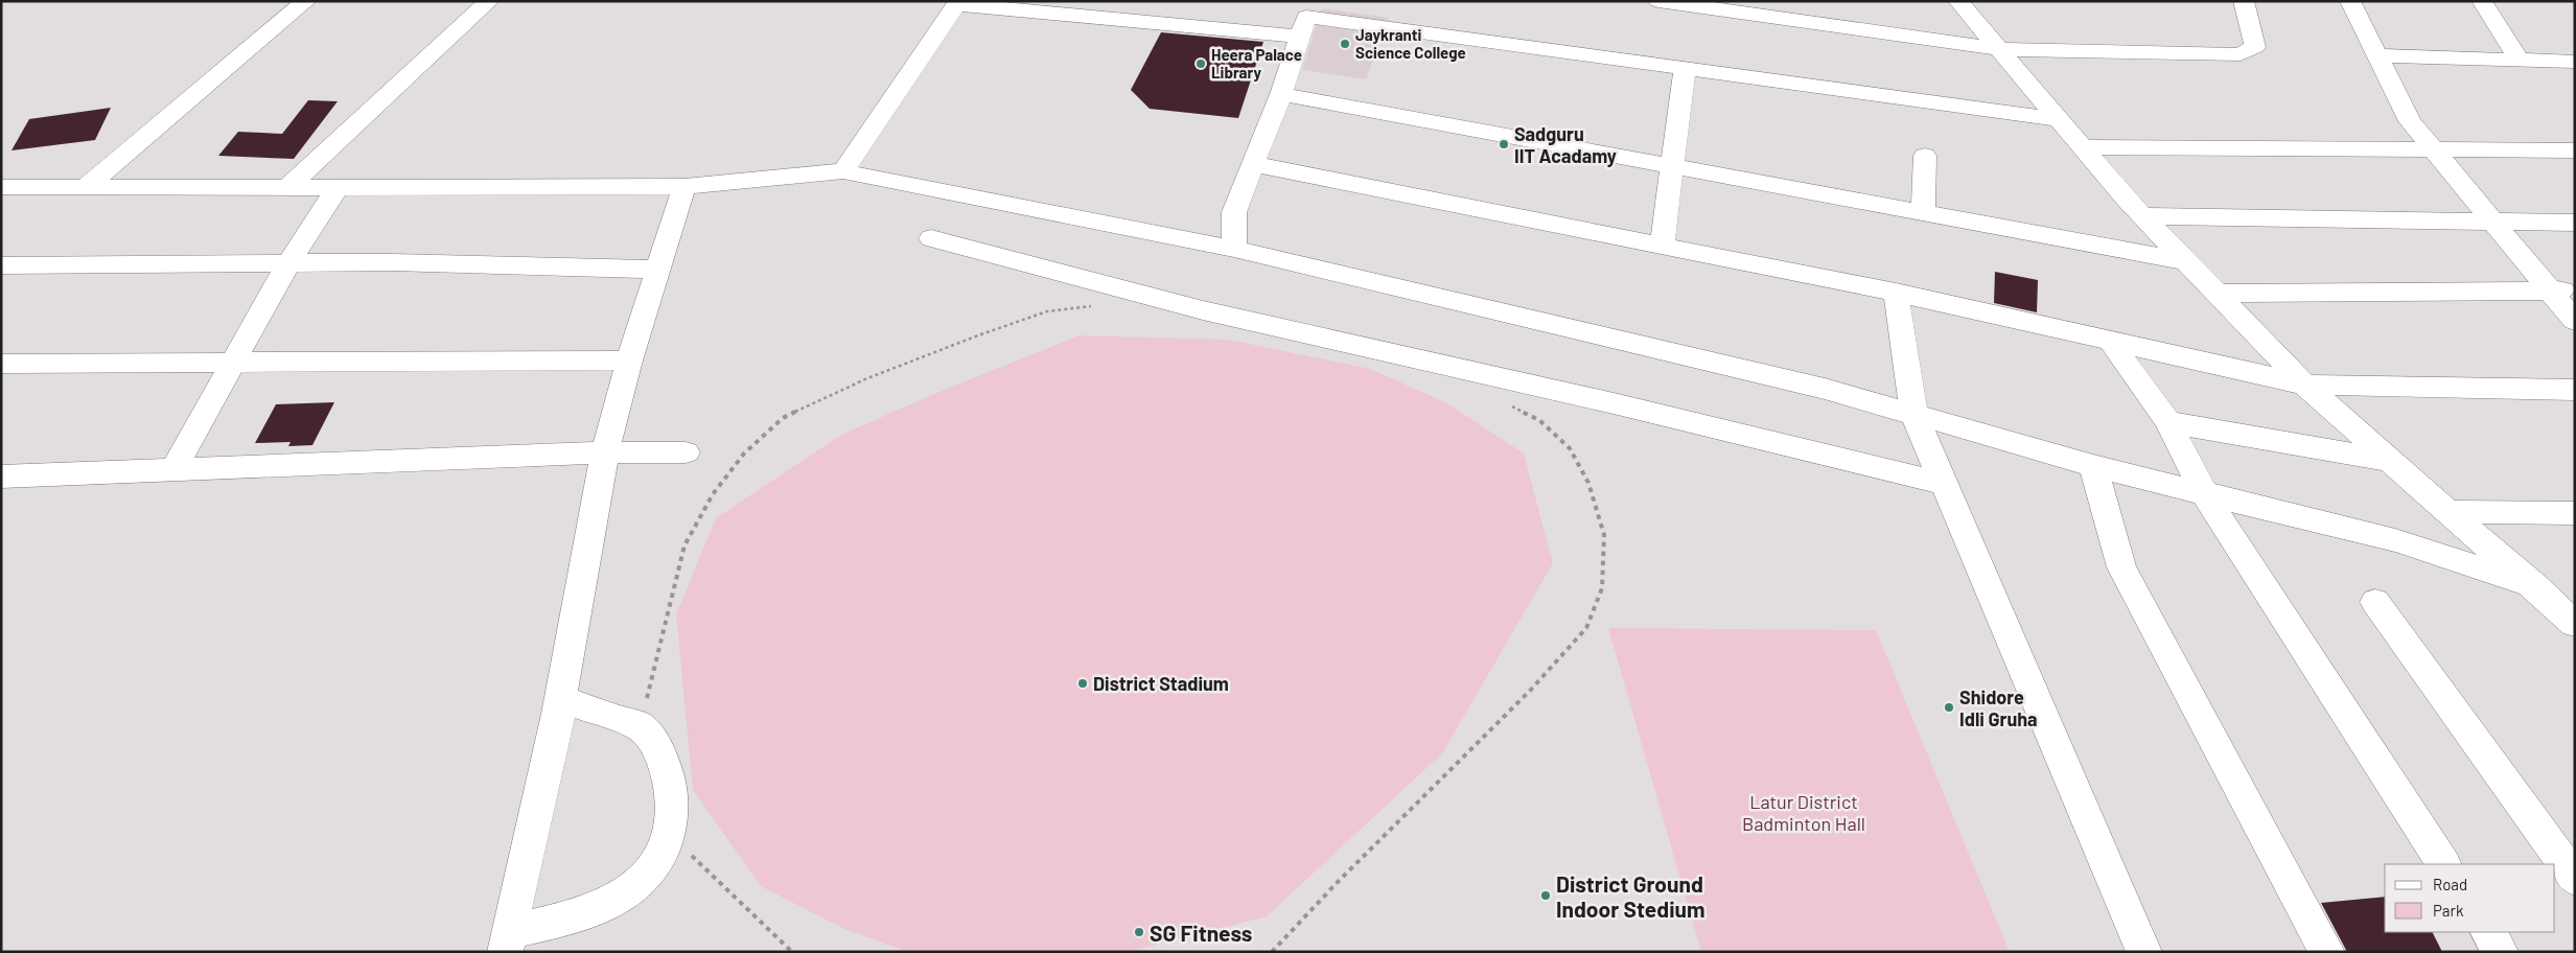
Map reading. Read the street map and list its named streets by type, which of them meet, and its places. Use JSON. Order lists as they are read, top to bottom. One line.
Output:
{"parks":["Latur District Badminton Hall"],"places":["Jaykranti Science College","Heera Palace Library","Sadguru IIT Acadamy","District Stadium","Shidore Idli Gruha","District Ground Indoor Stedium","SG Fitness"],"legend":["Road","Park"]}
